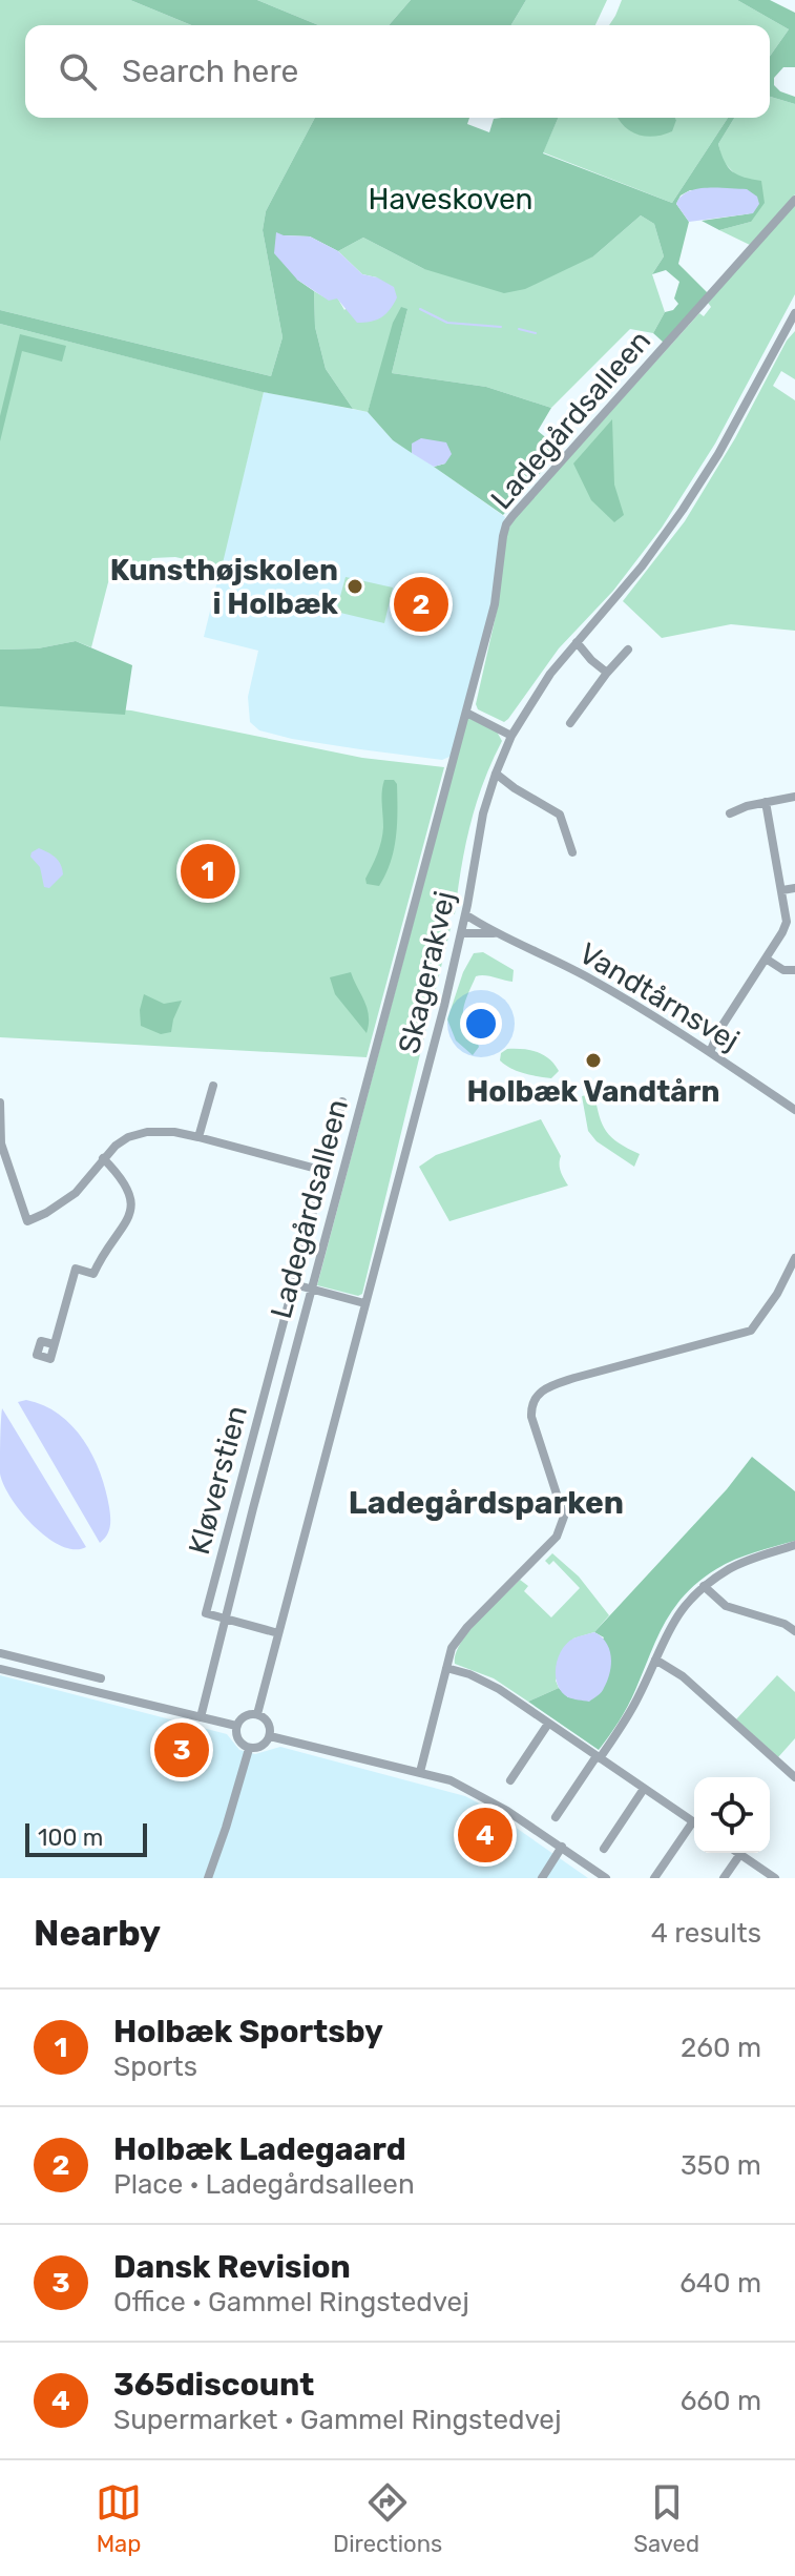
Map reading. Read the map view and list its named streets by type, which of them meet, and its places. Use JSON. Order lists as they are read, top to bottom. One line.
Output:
{"streets":{"street":["Ladegårdsalleen","Skagerakvej","Vandtårnsvej","Kløverstien"]},"crossings":[["Ladegårdsalleen","Kløverstien"],["Skagerakvej","Vandtårnsvej"]],"districts":["Ladegårdsparken"],"parks":["Haveskoven"],"places":["Kunsthøjskolen i Holbæk","Holbæk Vandtårn"],"scale_bar":"100 m","page":{"search":"Search here","pins":["2","1","3","4"],"scale":"100 m","heading":["Nearby","4 results"],"list":[{"mark":"1","name":"Holbæk Sportsby","note":"Sports","value":"260 m"},{"mark":"2","name":"Holbæk Ladegaard","note":"Place · Ladegårdsalleen","value":"350 m"},{"mark":"3","name":"Dansk Revision","note":"Office · Gammel Ringstedvej","value":"640 m"},{"mark":"4","name":"365discount","note":"Supermarket · Gammel Ringstedvej","value":"660 m"}],"nav":["Map","Directions","Saved"]}}
